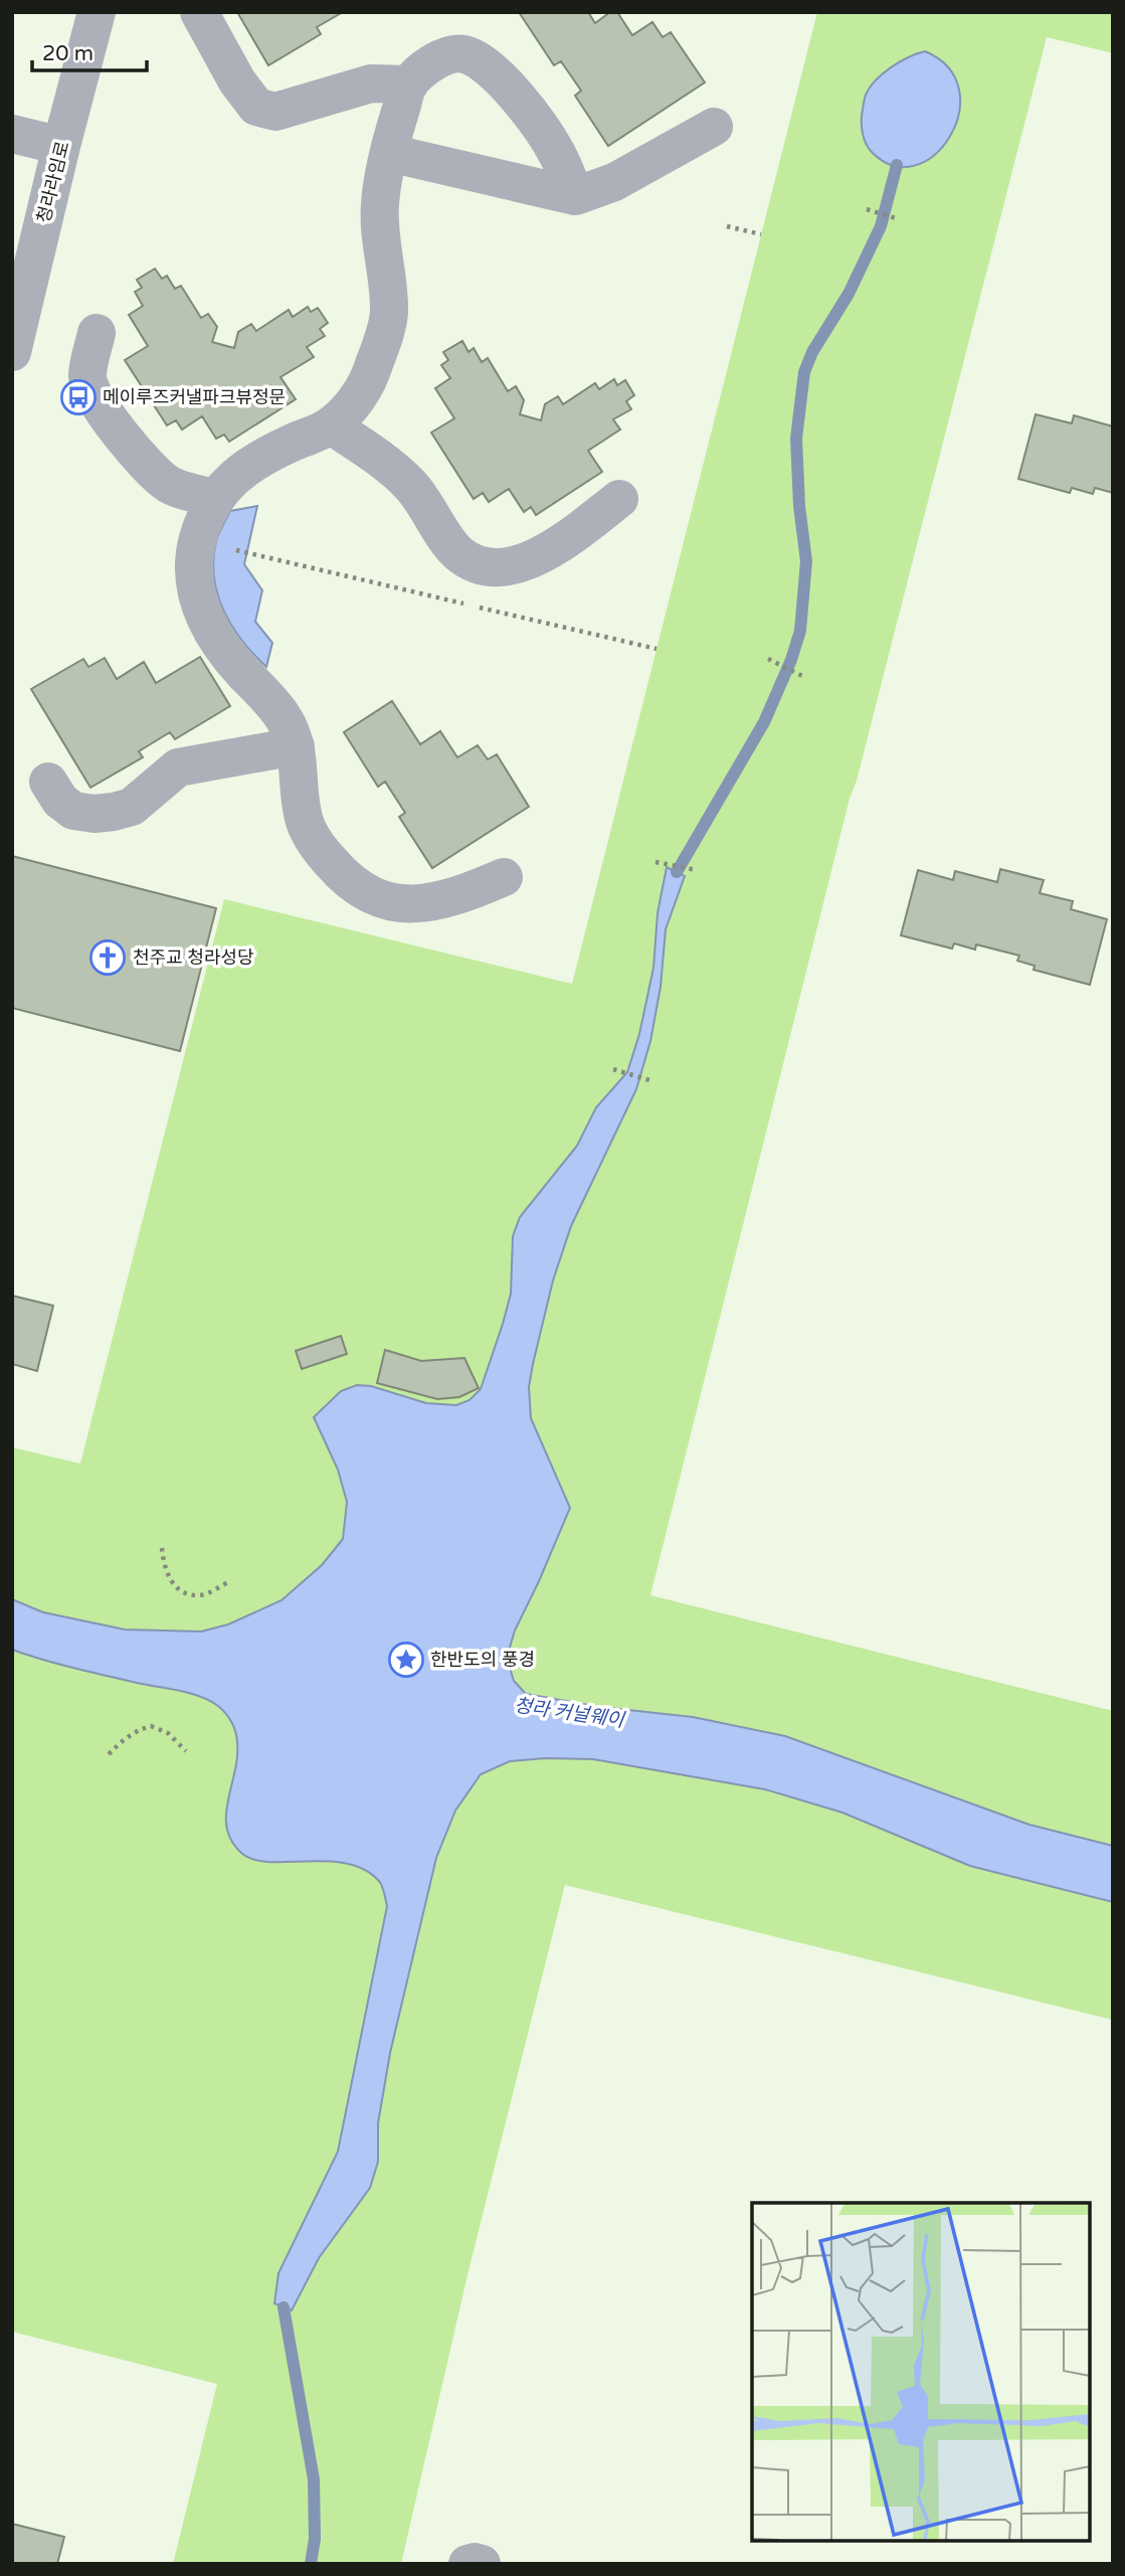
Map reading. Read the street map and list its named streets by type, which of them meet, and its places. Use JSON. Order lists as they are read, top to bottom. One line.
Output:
{"streets":{"street":["청라라임로"]},"water":["청라 커널웨이"],"places":{"bus stop":["메이루즈커낼파크뷰정문"],"church":["천주교 청라성당"],"place":["한반도의 풍경"]},"scale_bar":"20 m"}
